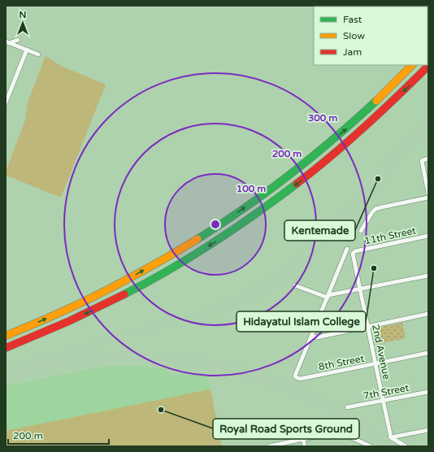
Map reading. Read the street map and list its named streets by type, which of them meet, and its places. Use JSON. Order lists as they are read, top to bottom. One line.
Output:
{"streets":{"street":["11th Street","2nd Avenue","8th Street","7th Street"]},"crossings":[["11th Street","2nd Avenue"],["2nd Avenue","8th Street"],["2nd Avenue","7th Street"]],"places":["Kentemade","Hidayatul Islam College","Royal Road Sports Ground"],"legend":["Fast","Slow","Jam"],"scale_bar":"200 m","north":"top","rings":["300 m","200 m","100 m"]}
